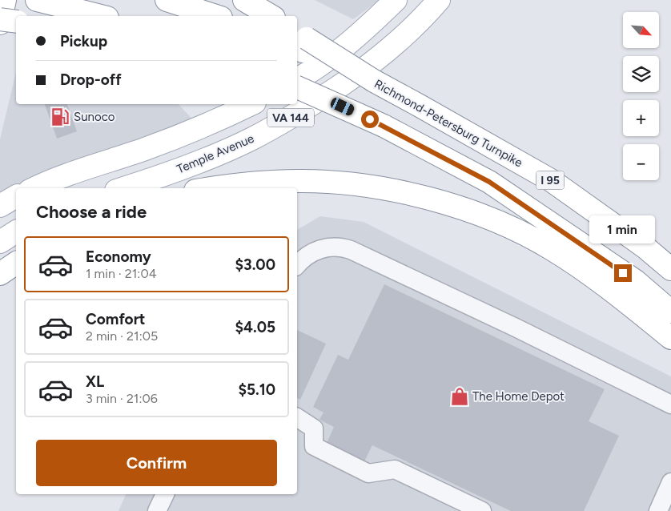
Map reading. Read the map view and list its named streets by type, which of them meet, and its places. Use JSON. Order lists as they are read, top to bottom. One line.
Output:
{"streets":{"main road":["VA 144","Richmond-Petersburg Turnpike","Temple Avenue","I 95"]},"places":{"fuel station":["Sunoco"],"shop":["The Home Depot"]},"north":"bottom right","page":{"map_buttons":["+","−"],"banner":["Pickup","Drop-off"],"heading":"Choose a ride","bubble":"1 min","list":[{"name":"Economy","note":"1 min · 21:04","value":"$3.00"},{"name":"Comfort","note":"2 min · 21:05","value":"$4.05"},{"name":"XL","note":"3 min · 21:06","value":"$5.10"}],"buttons":"Confirm"}}
